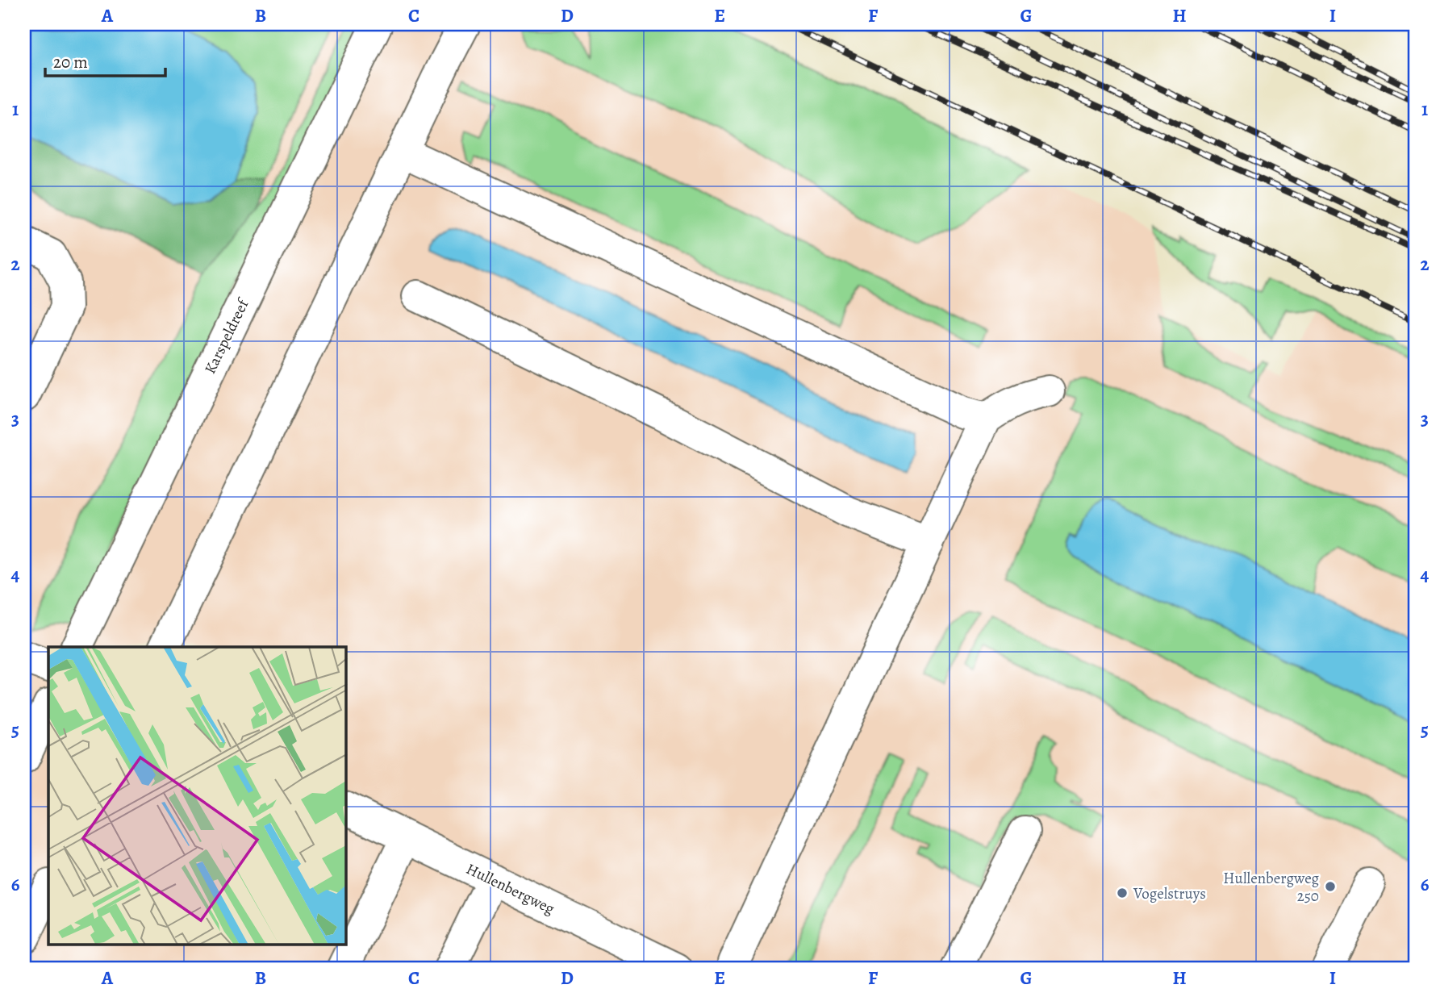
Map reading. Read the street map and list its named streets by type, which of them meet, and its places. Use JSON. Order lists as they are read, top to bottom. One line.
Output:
{"streets":{"main road":["Karspeldreef","Hullenbergweg"]},"places":["Hullenbergweg 250","Vogelstruys"],"scale_bar":"20 m","grid":{"columns":["A","B","C","D","E","F","G","H","I"],"rows":["1","2","3","4","5","6"]}}
